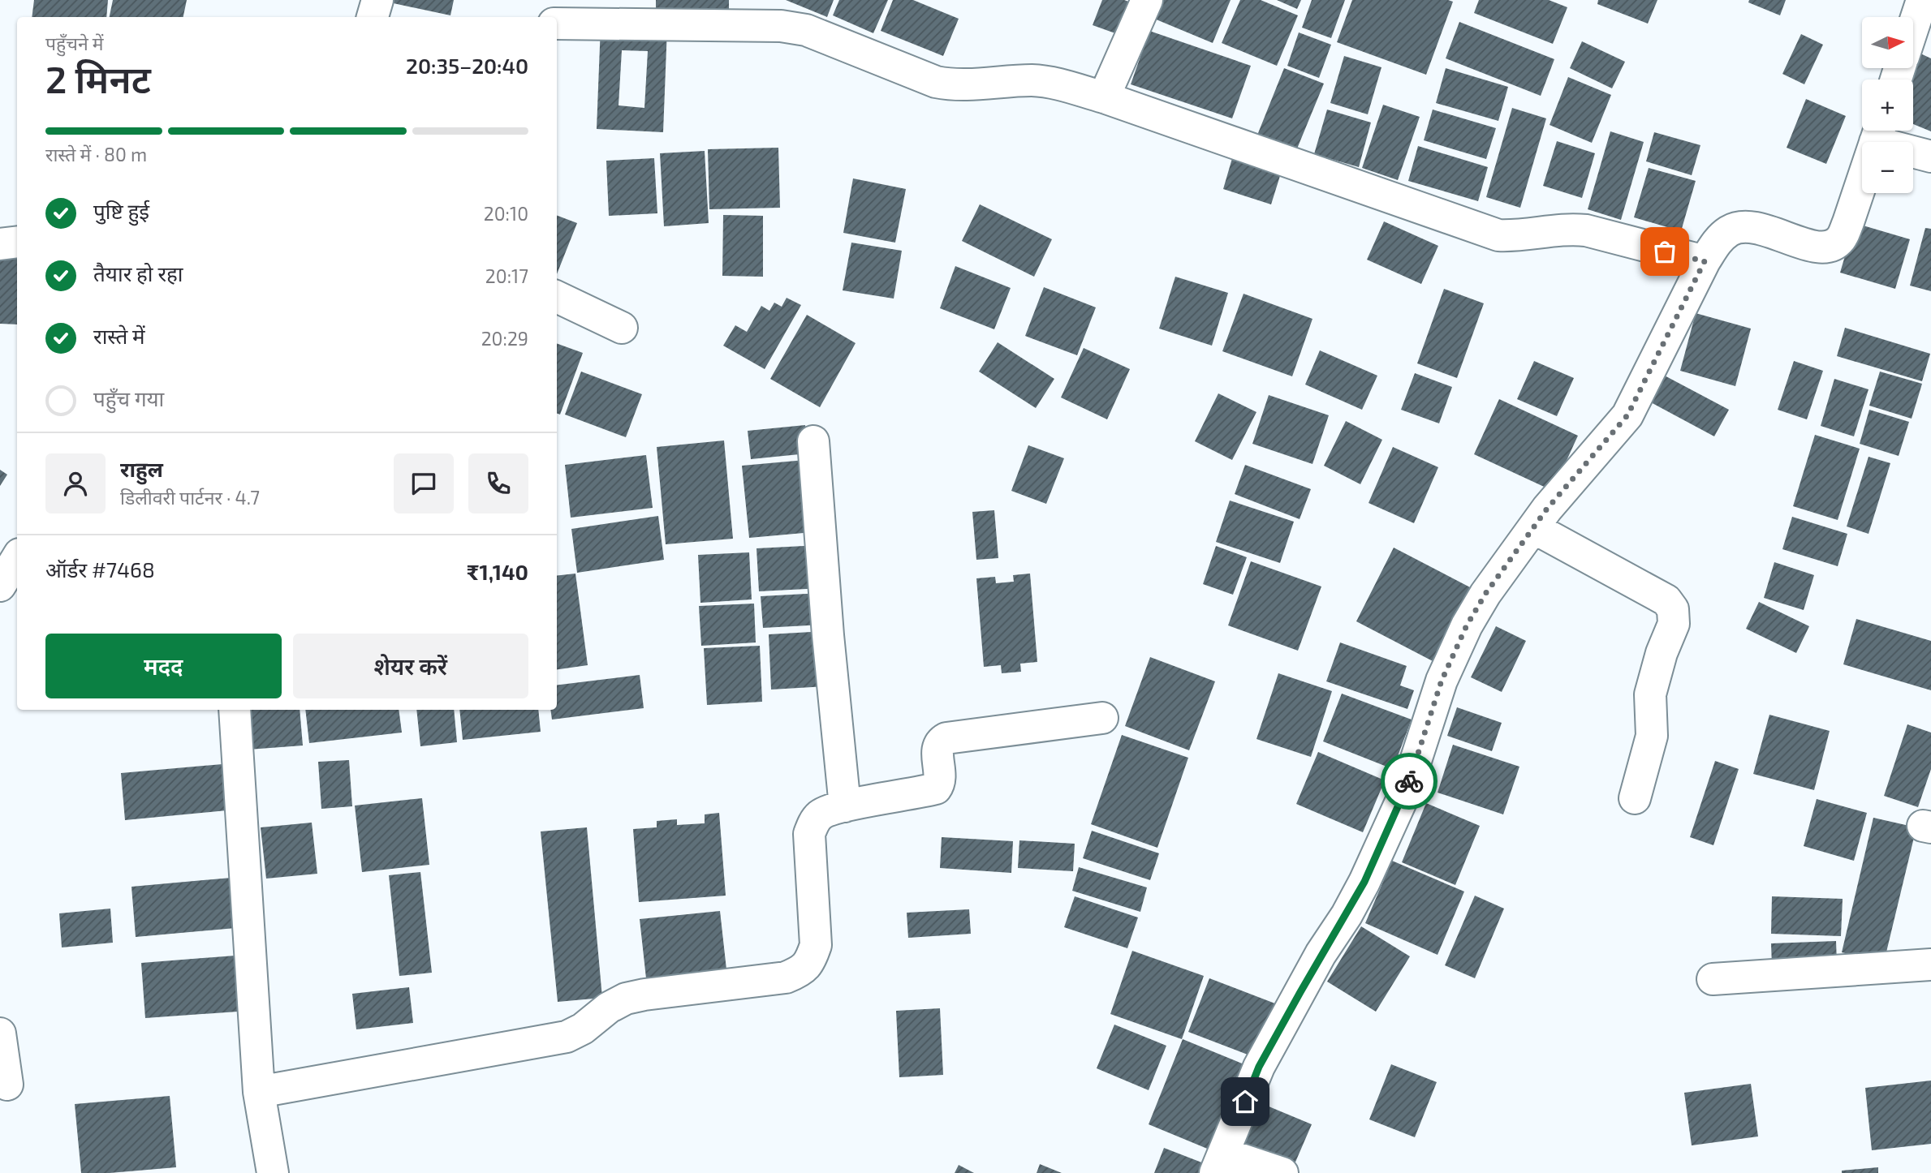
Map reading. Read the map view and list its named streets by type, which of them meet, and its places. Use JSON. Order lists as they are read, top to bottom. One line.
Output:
{"north":"right","page":{"map_buttons":["+","−"],"heading":["2 मिनट","पहुँचने में","20:35–20:40"],"panel":["राहुल","डिलीवरी पार्टनर · 4.7","ऑर्डर #7468","₹1,140"],"bar":"रास्ते में · 80 m","list":[["पुष्टि हुई","20:10"],["तैयार हो रहा","20:17"],["रास्ते में","20:29"],"पहुँच गया"],"buttons":["मदद","शेयर करें"]}}
